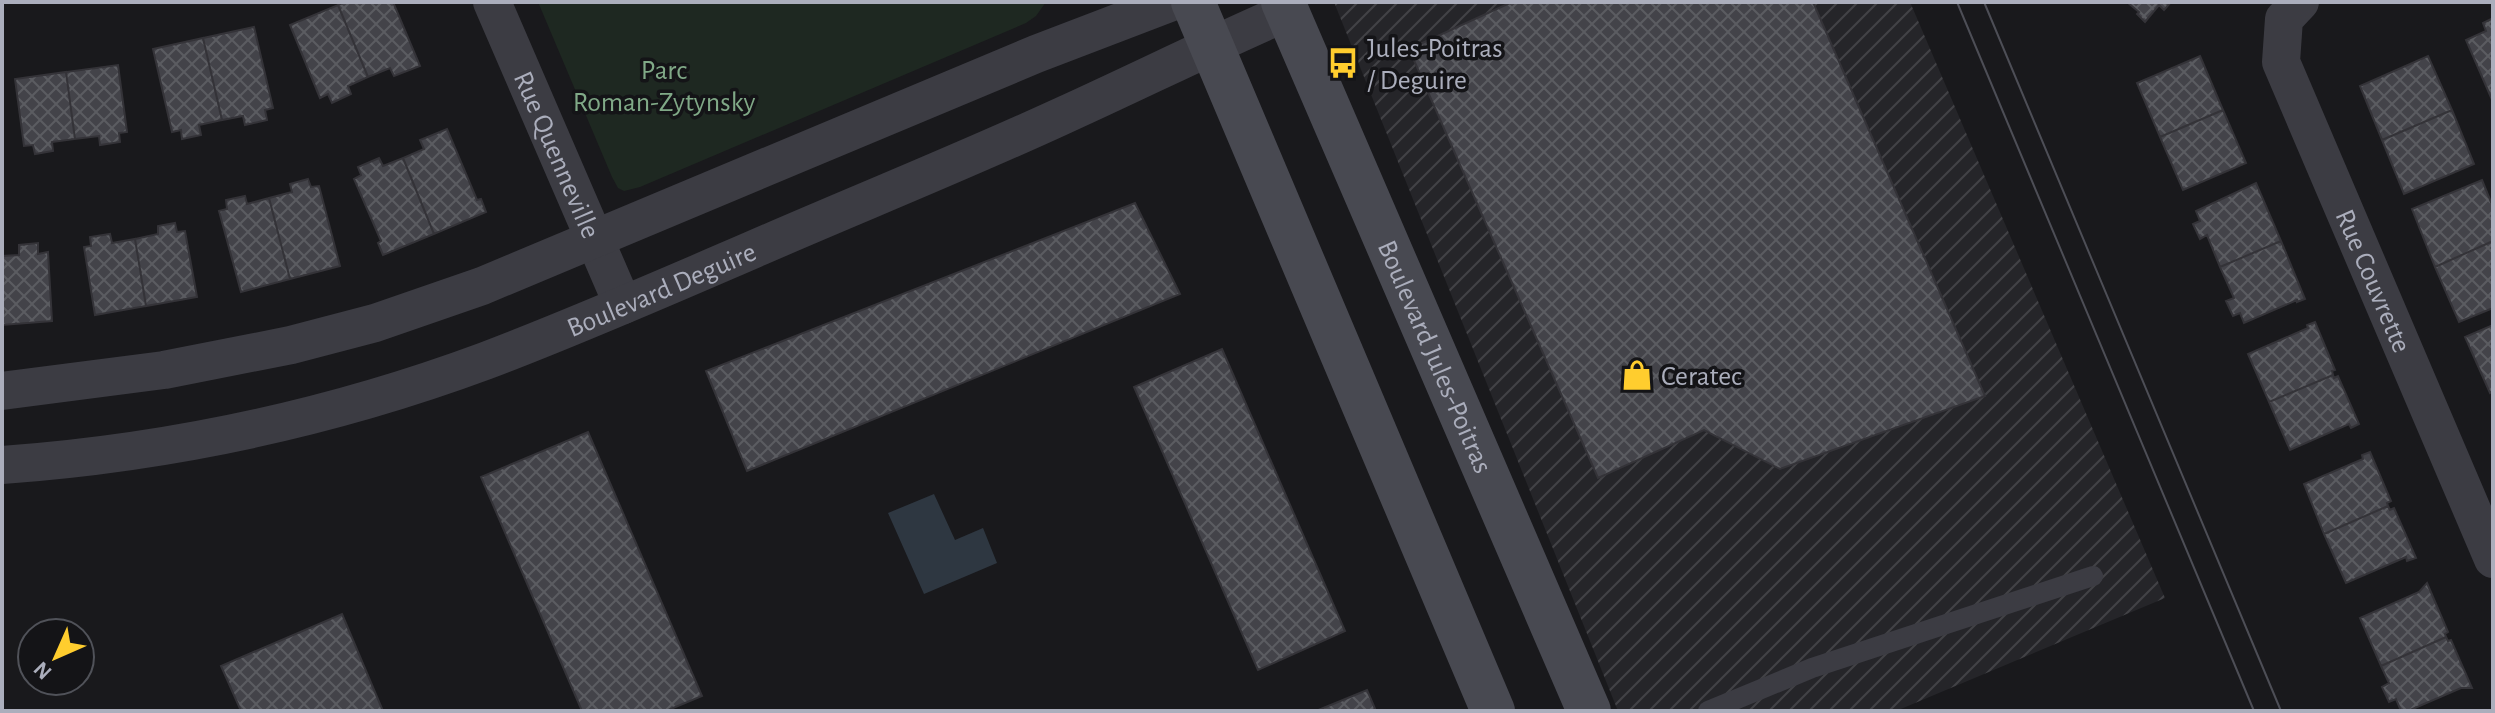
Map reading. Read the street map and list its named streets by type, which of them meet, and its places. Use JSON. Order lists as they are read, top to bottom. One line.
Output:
{"streets":{"street":["Rue Quenneville","Rue Couvrette","Boulevard Deguire","Boulevard Jules-Poitras"]},"crossings":[["Rue Quenneville","Boulevard Deguire"],["Boulevard Deguire","Boulevard Jules-Poitras"]],"parks":["Parc Roman-Zytynsky"],"places":{"bus stop":["Jules-Poitras / Deguire"],"shop":["Ceratec"]},"north":"bottom left"}
